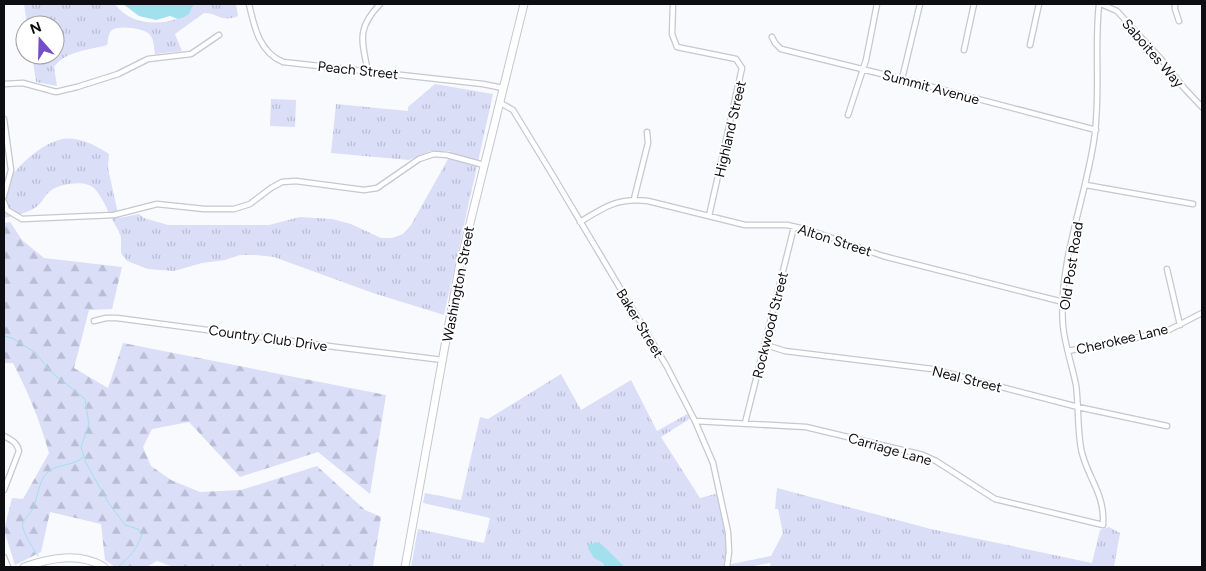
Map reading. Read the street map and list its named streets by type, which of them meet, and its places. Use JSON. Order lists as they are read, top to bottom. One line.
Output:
{"streets":{"main road":["Washington Street"],"street":["Saboites Way","Peach Street","Summit Avenue","Highland Street","Alton Street","Old Post Road","Baker Street","Rockwood Street","Country Club Drive","Cherokee Lane","Neal Street","Carriage Lane"]},"crossings":[["Saboites Way","Old Post Road"],["Peach Street","Washington Street"],["Summit Avenue","Old Post Road"],["Highland Street","Alton Street"],["Alton Street","Old Post Road"],["Alton Street","Baker Street"],["Alton Street","Rockwood Street"],["Old Post Road","Cherokee Lane"],["Old Post Road","Neal Street"],["Old Post Road","Carriage Lane"],["Washington Street","Baker Street"],["Washington Street","Country Club Drive"],["Baker Street","Carriage Lane"],["Rockwood Street","Neal Street"],["Rockwood Street","Carriage Lane"]],"north":"top"}
